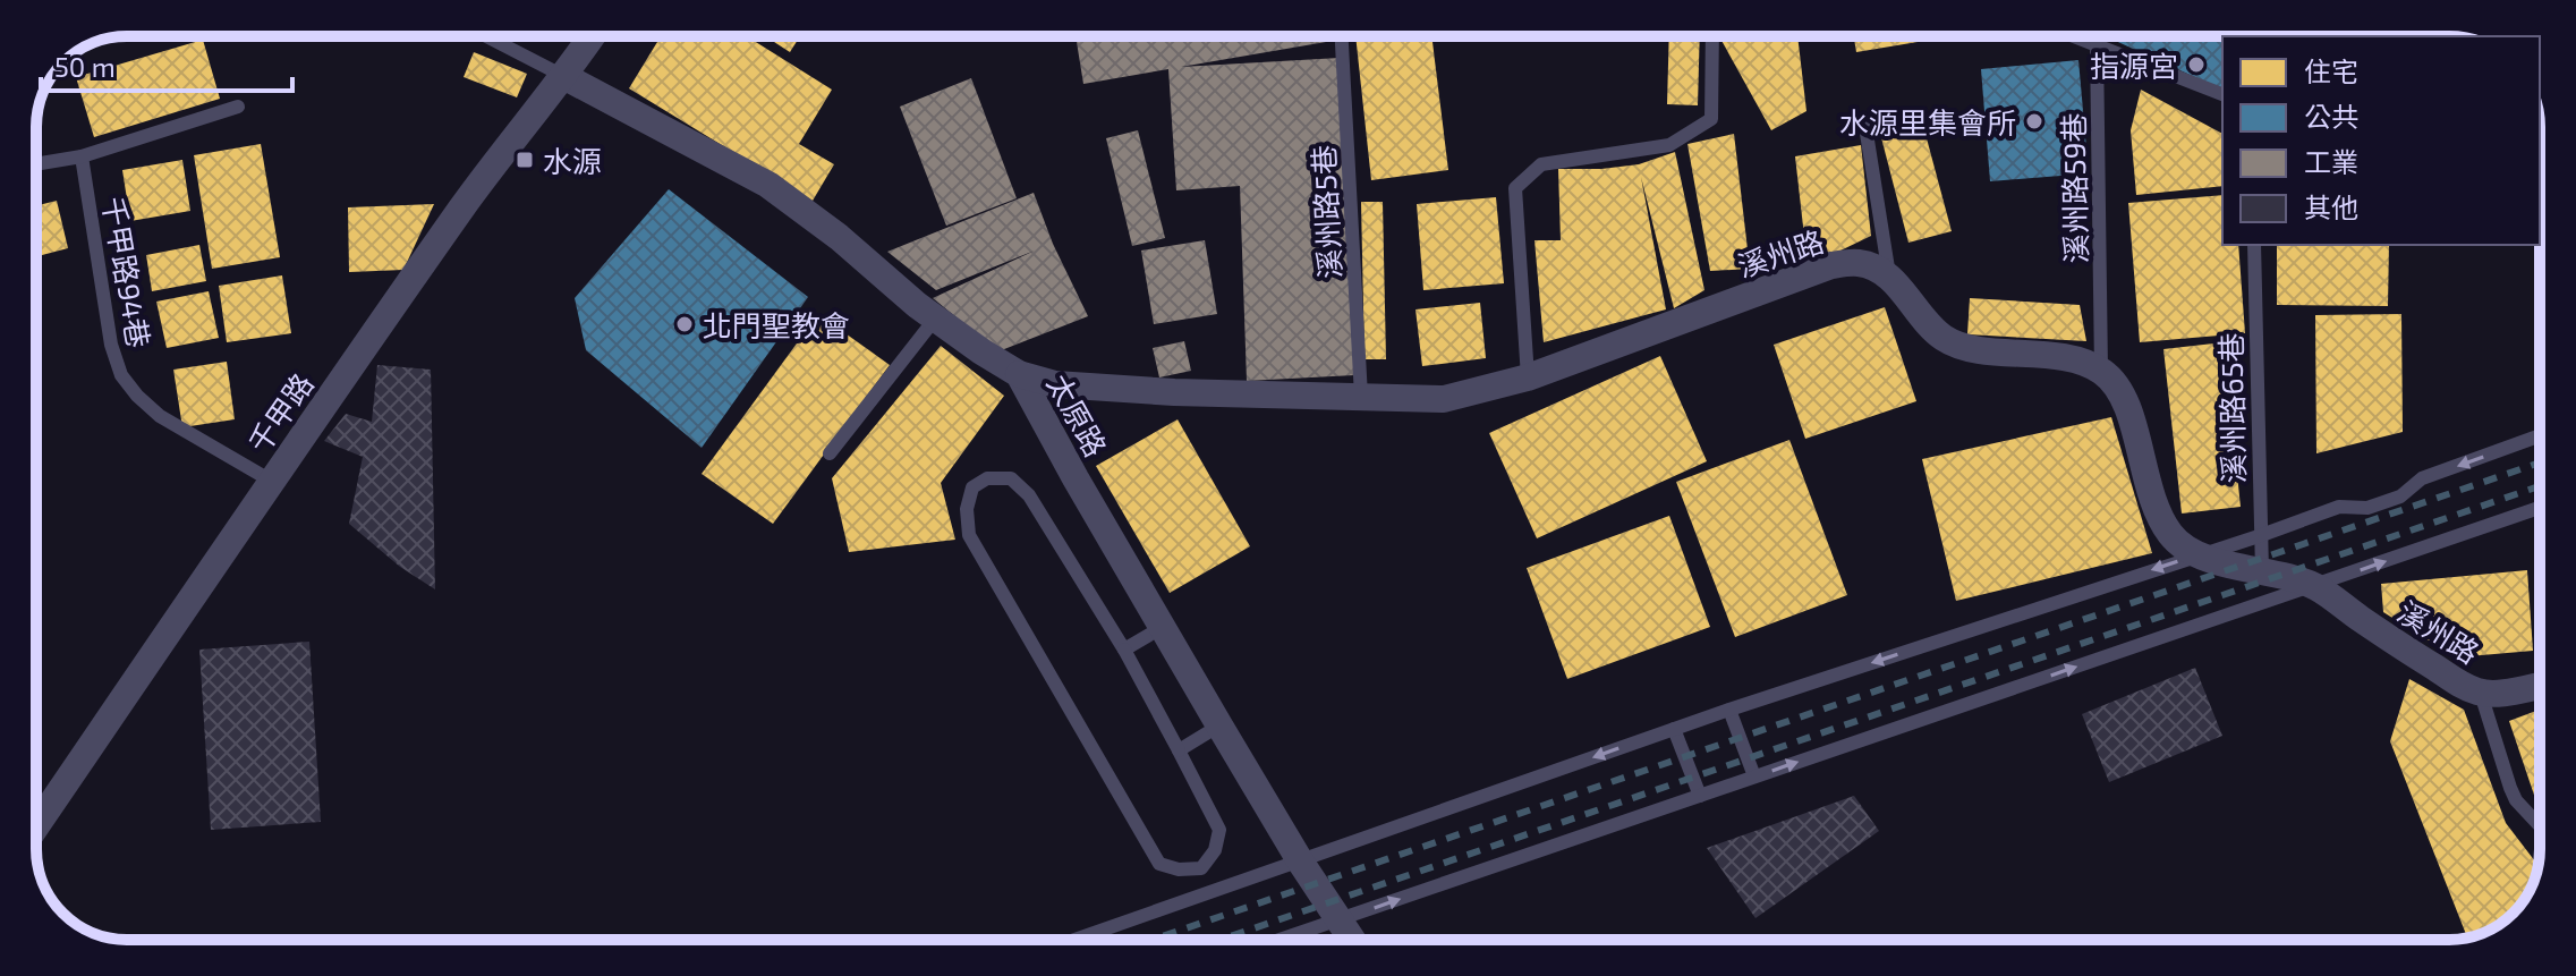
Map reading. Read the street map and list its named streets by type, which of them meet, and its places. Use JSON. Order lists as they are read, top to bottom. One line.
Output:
{"streets":{"street":["溪州路","千甲路","太原路"],"lane":["溪州路59巷","溪州路5巷","千甲路94巷","溪州路65巷"]},"crossings":[["溪州路59巷","溪州路"],["溪州路5巷","溪州路"],["溪州路","溪州路65巷"],["溪州路","太原路"],["千甲路94巷","千甲路"],["千甲路","太原路"]],"places":{"other":["指源宮","水源里集會所","北門聖教會"],"transit":["水源"]},"legend":["住宅","公共","工業","其他"],"scale_bar":"50 m"}
